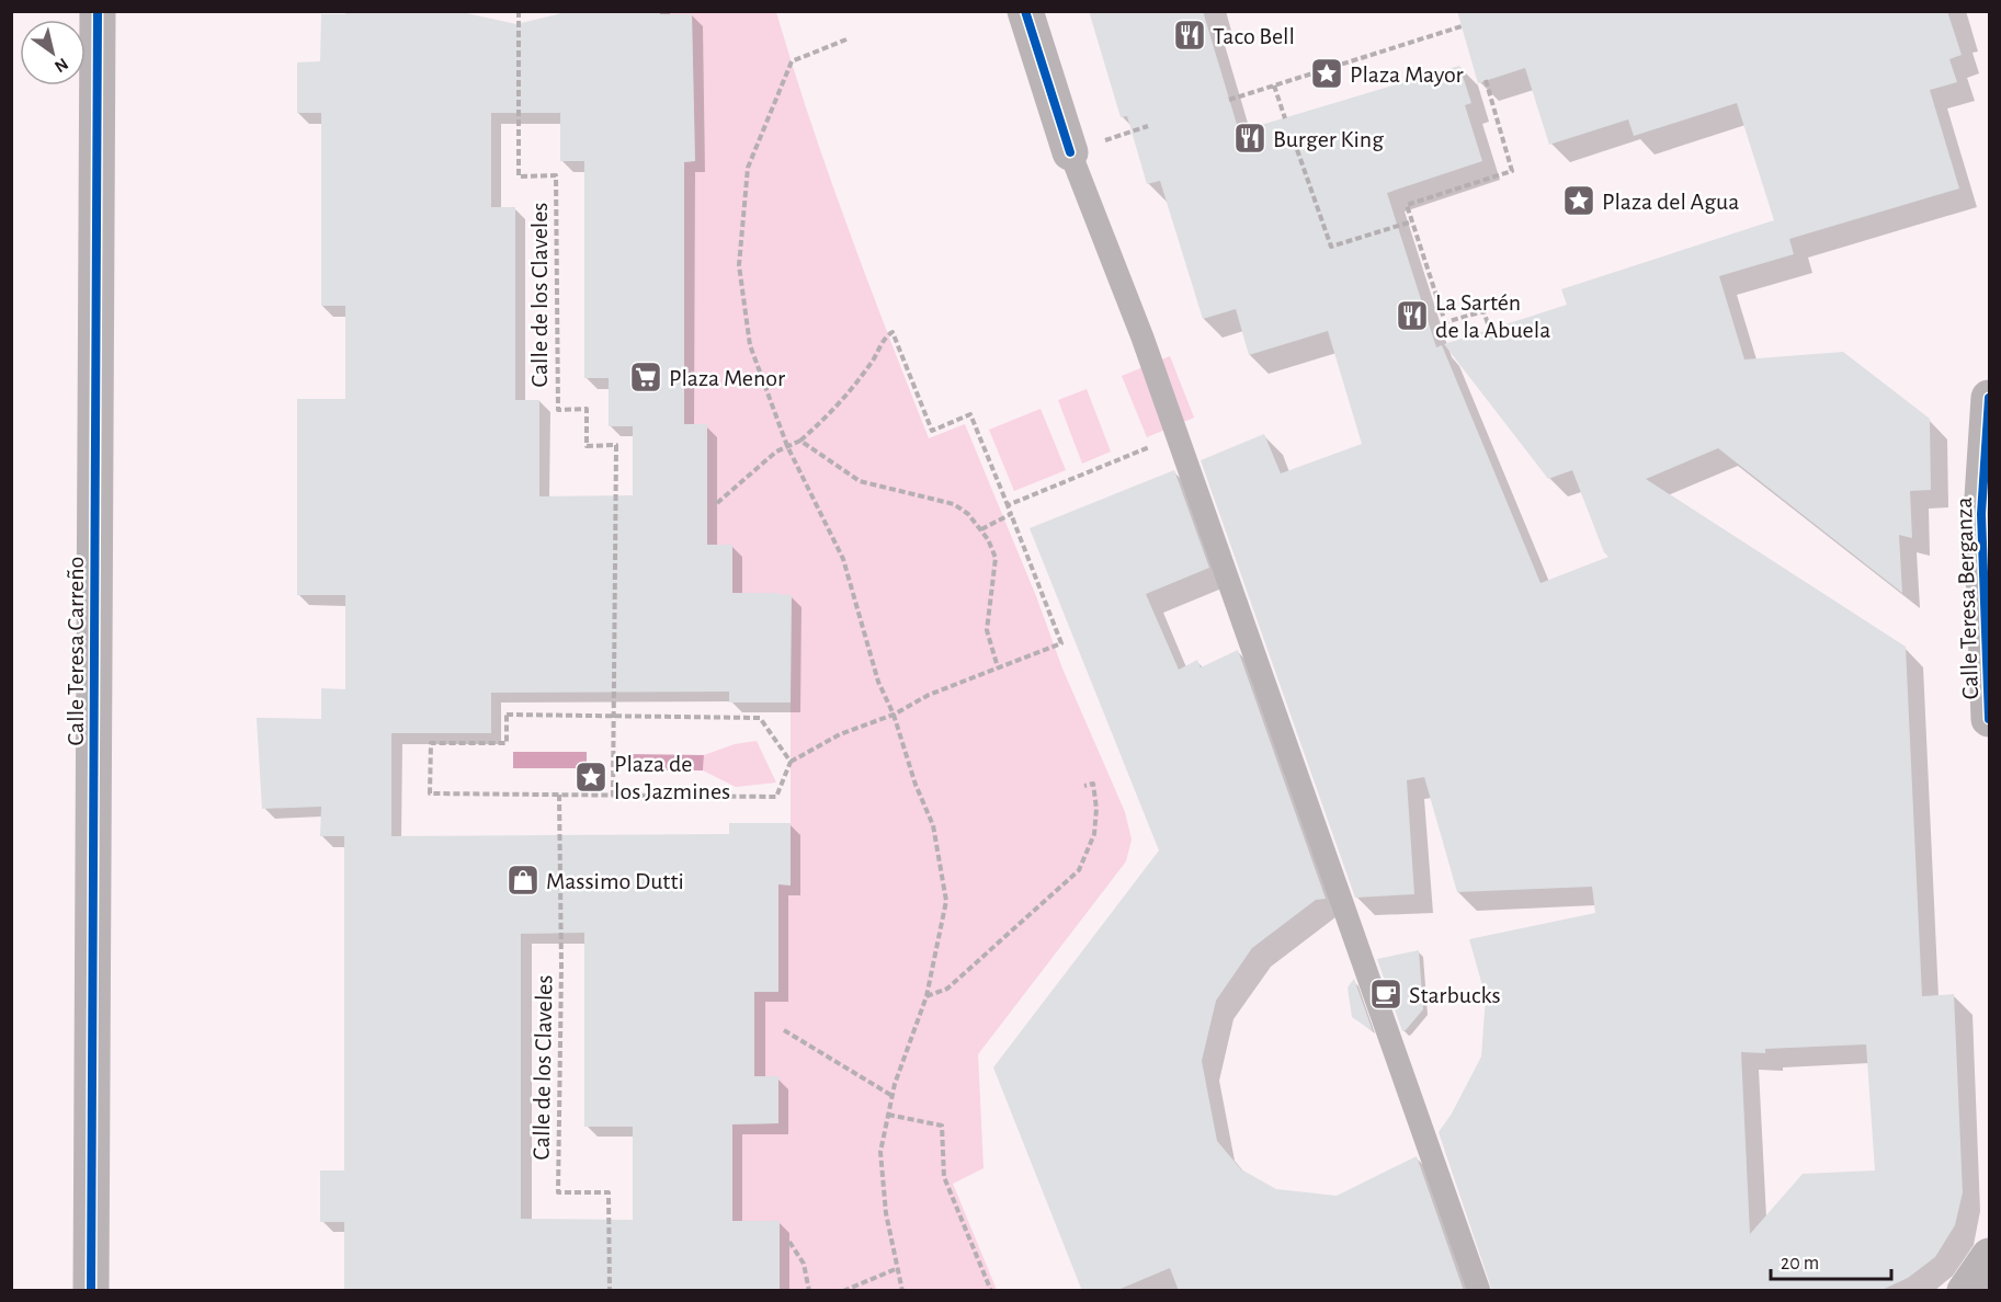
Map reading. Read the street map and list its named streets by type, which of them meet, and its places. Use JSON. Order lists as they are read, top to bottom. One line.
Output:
{"streets":{"street":["Calle Teresa Berganza","Calle Teresa Carreño"],"path":["Calle de los Claveles"]},"places":{"restaurant":["Taco Bell","Burger King","La Sartén de la Abuela"],"place":["Plaza Mayor","Plaza del Agua","Plaza de los Jazmines"],"supermarket":["Plaza Menor"],"shop":["Massimo Dutti"],"cafe":["Starbucks"]},"scale_bar":"20 m","north":"bottom right"}
